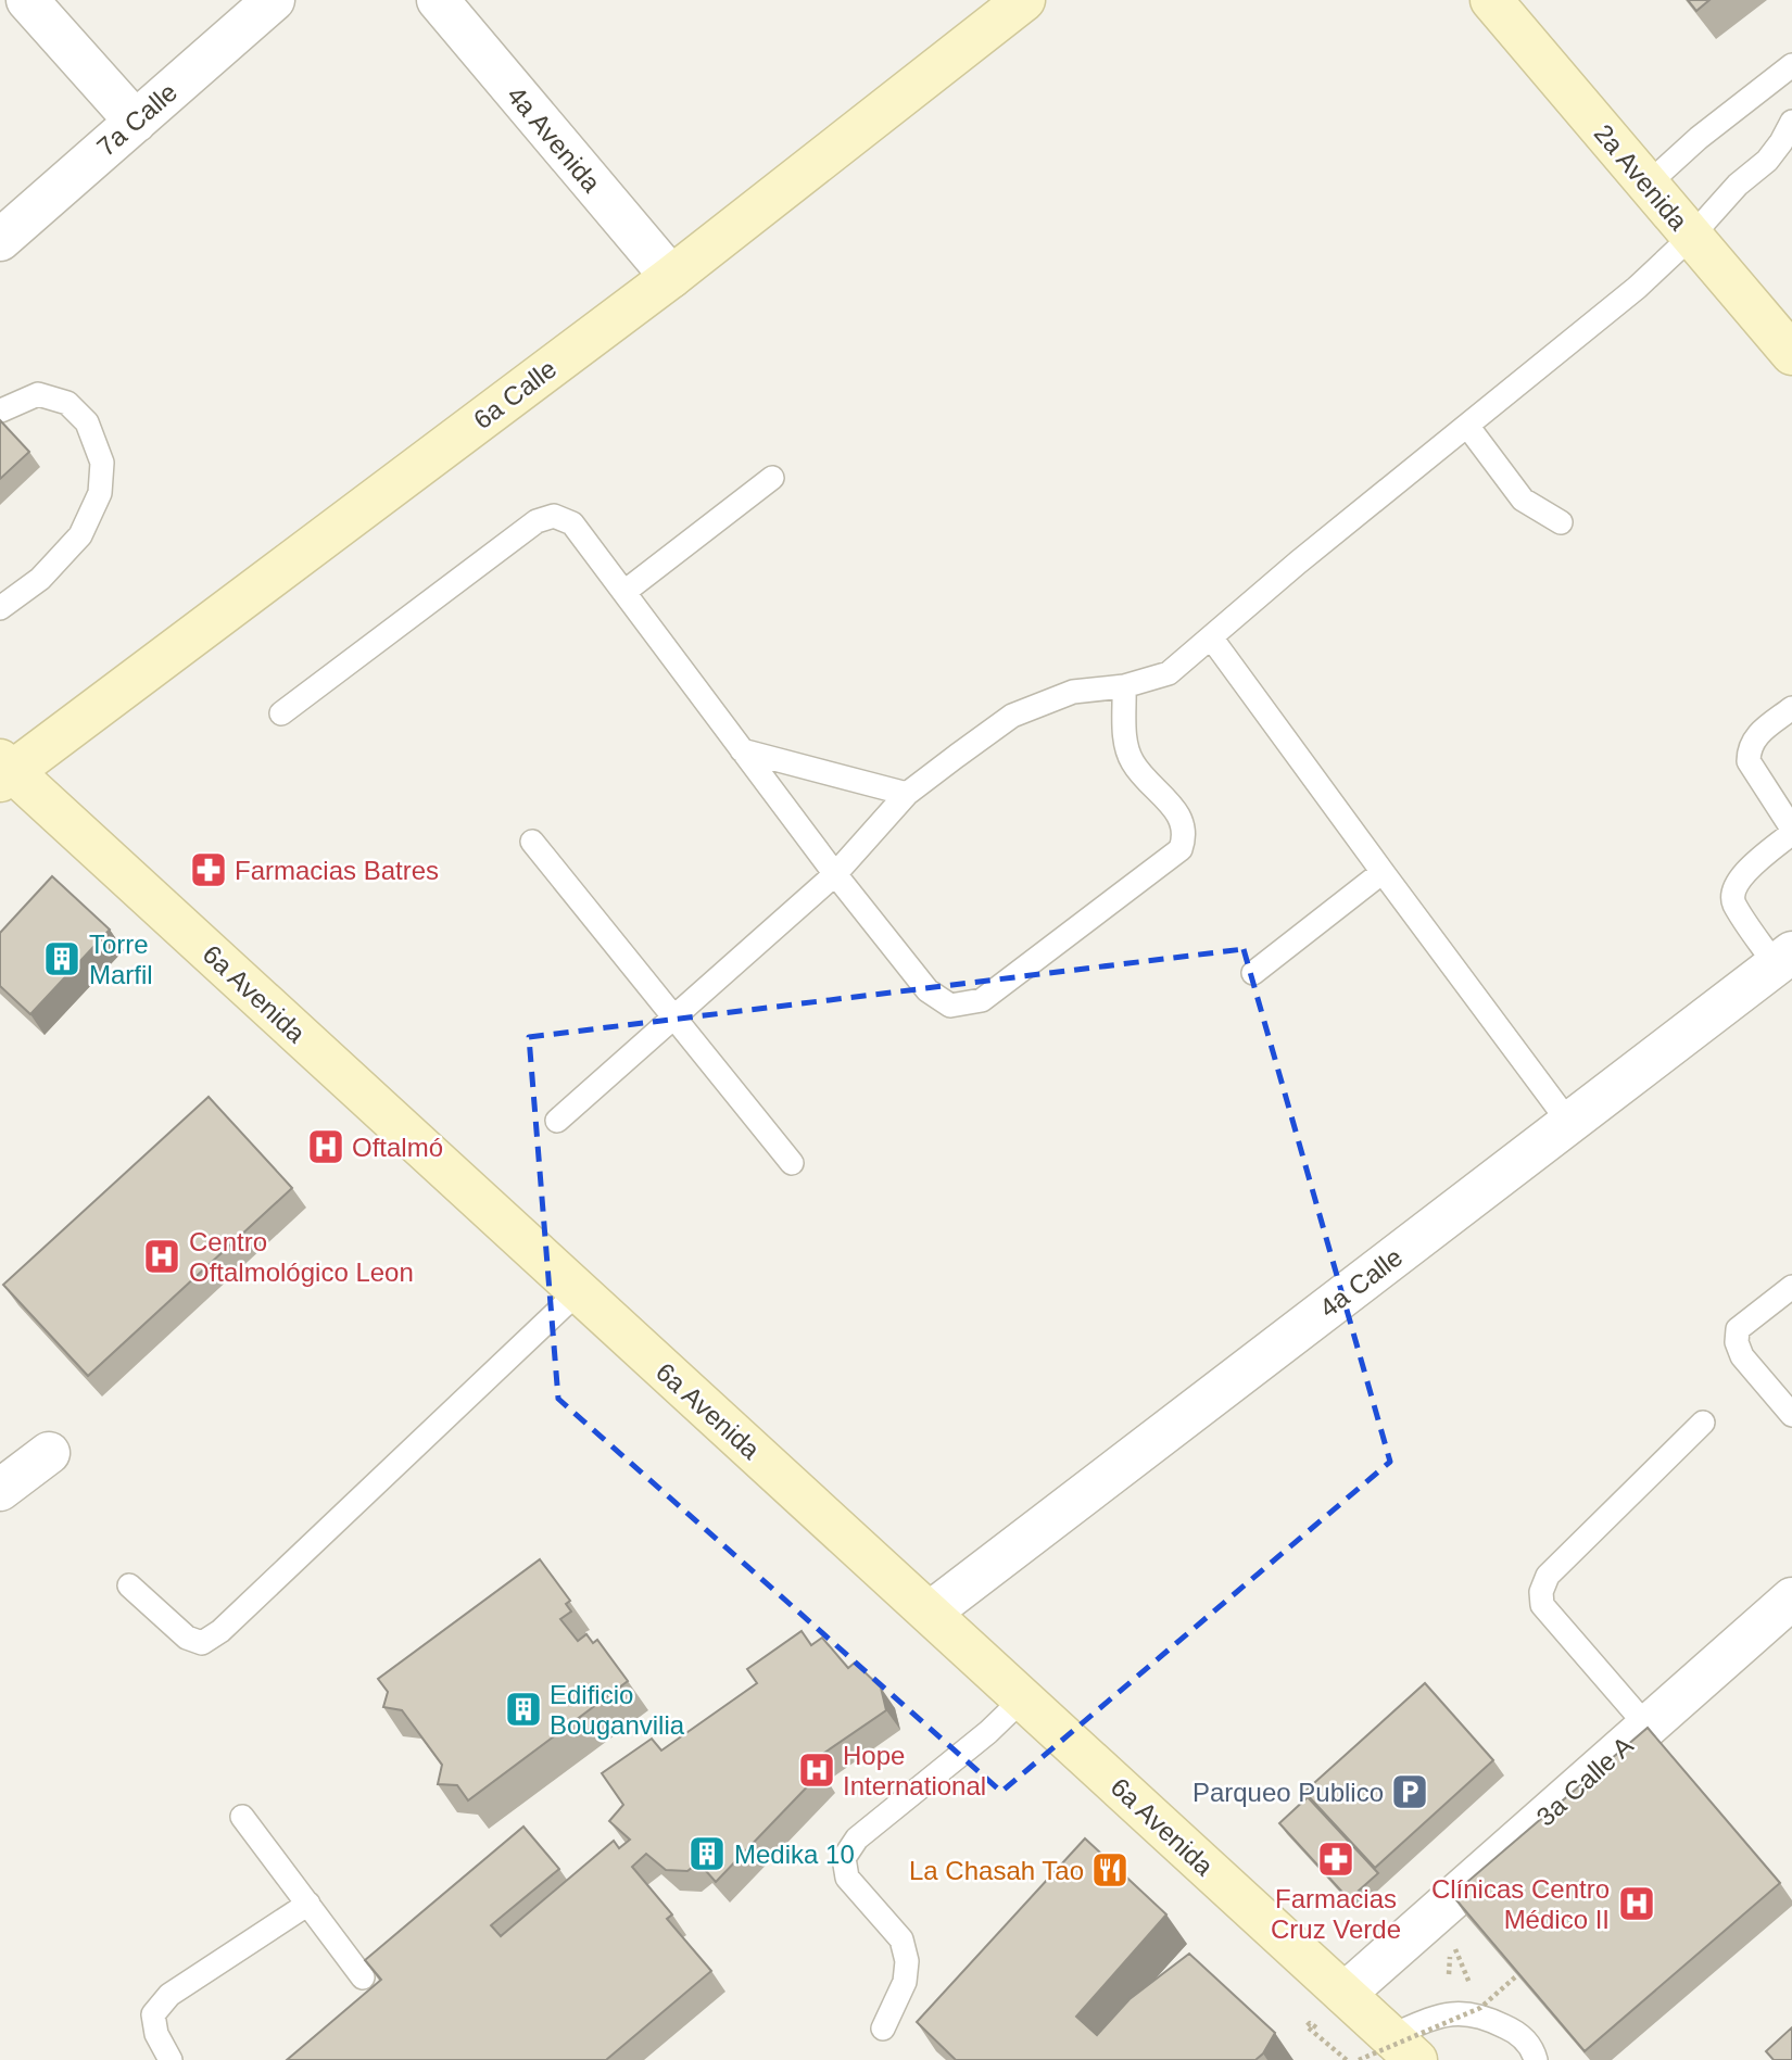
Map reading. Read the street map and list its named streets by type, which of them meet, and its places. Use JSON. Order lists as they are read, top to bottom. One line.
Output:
{"streets":{"main road":["2a Avenida","6a Calle","6a Avenida"],"street":["7a Calle","4a Avenida","4a Calle","3a Calle A"]},"crossings":[["4a Avenida","6a Calle"],["6a Calle","6a Avenida"],["6a Avenida","4a Calle"],["6a Avenida","3a Calle A"]],"places":{"pharmacy":["Farmacias Batres","Farmacias Cruz Verde"],"building":["Torre Marfil","Edificio Bouganvilia","Medika 10"],"hospital":["Oftalmó","Centro Oftalmológico Leon","Hope International","Clínicas Centro Médico II"],"parking":["Parqueo Publico"],"restaurant":["La Chasah Tao"]}}
